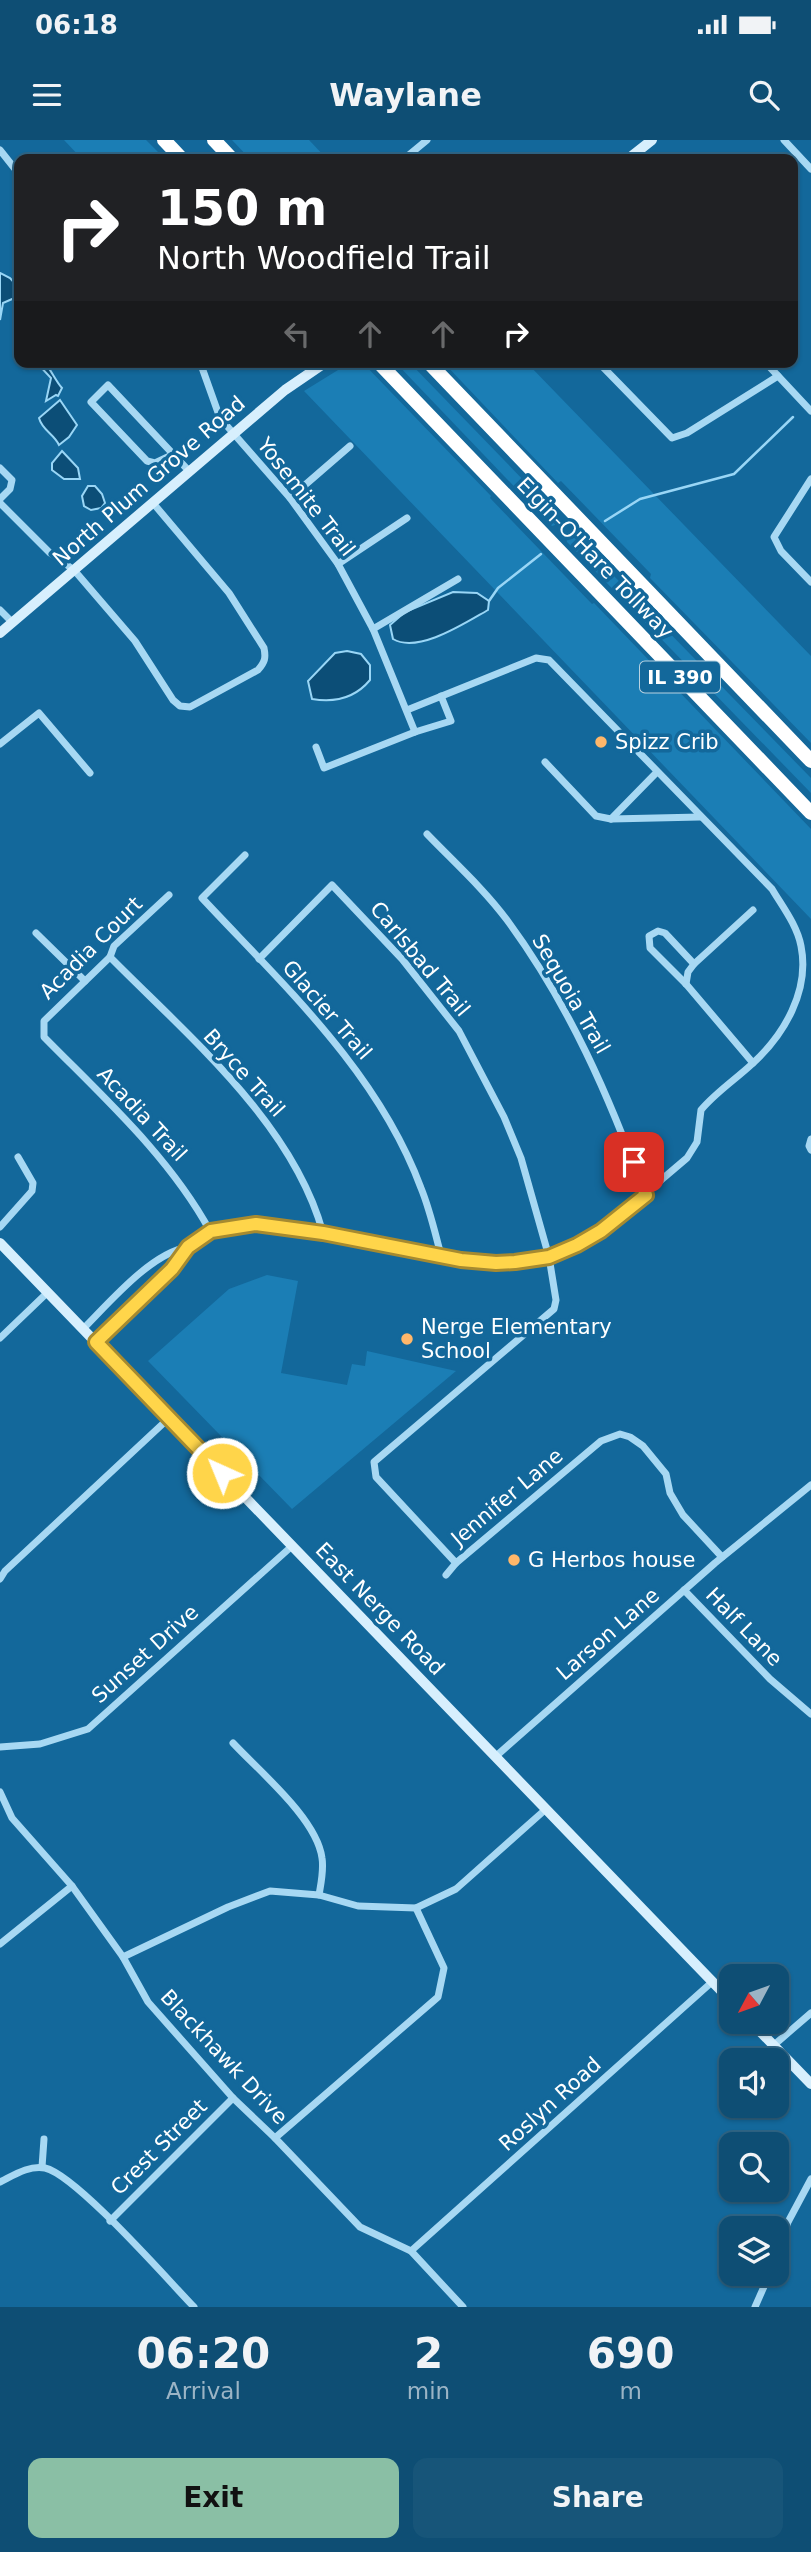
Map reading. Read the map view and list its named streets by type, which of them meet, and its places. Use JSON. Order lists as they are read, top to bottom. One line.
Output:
{"streets":{"highway":["Elgin-O'Hare Tollway","IL 390"],"main road":["North Plum Grove Road","East Nerge Road"],"street":["Yosemite Trail","Acadia Court","Carlsbad Trail","Sequoia Trail","Glacier Trail","Bryce Trail","Acadia Trail","Jennifer Lane","Half Lane","Larson Lane","Sunset Drive","Blackhawk Drive","Roslyn Road","Crest Street"]},"crossings":[["North Plum Grove Road","Yosemite Trail"],["Acadia Court","Bryce Trail"],["Acadia Court","Acadia Trail"],["Carlsbad Trail","Glacier Trail"],["Carlsbad Trail","Jennifer Lane"],["Jennifer Lane","Larson Lane"],["East Nerge Road","Larson Lane"],["East Nerge Road","Sunset Drive"],["East Nerge Road","Roslyn Road"],["Half Lane","Larson Lane"],["Blackhawk Drive","Roslyn Road"],["Blackhawk Drive","Crest Street"]],"places":["Spizz Crib","Nerge Elementary School","G Herbos house"],"north":"bottom left","page":{"status":"06:18","header":"Waylane","turn":["150 m","North Woodfield Trail"],"eta":["06:20","Arrival","2","min","690","m"],"buttons":["Exit","Share"]}}
